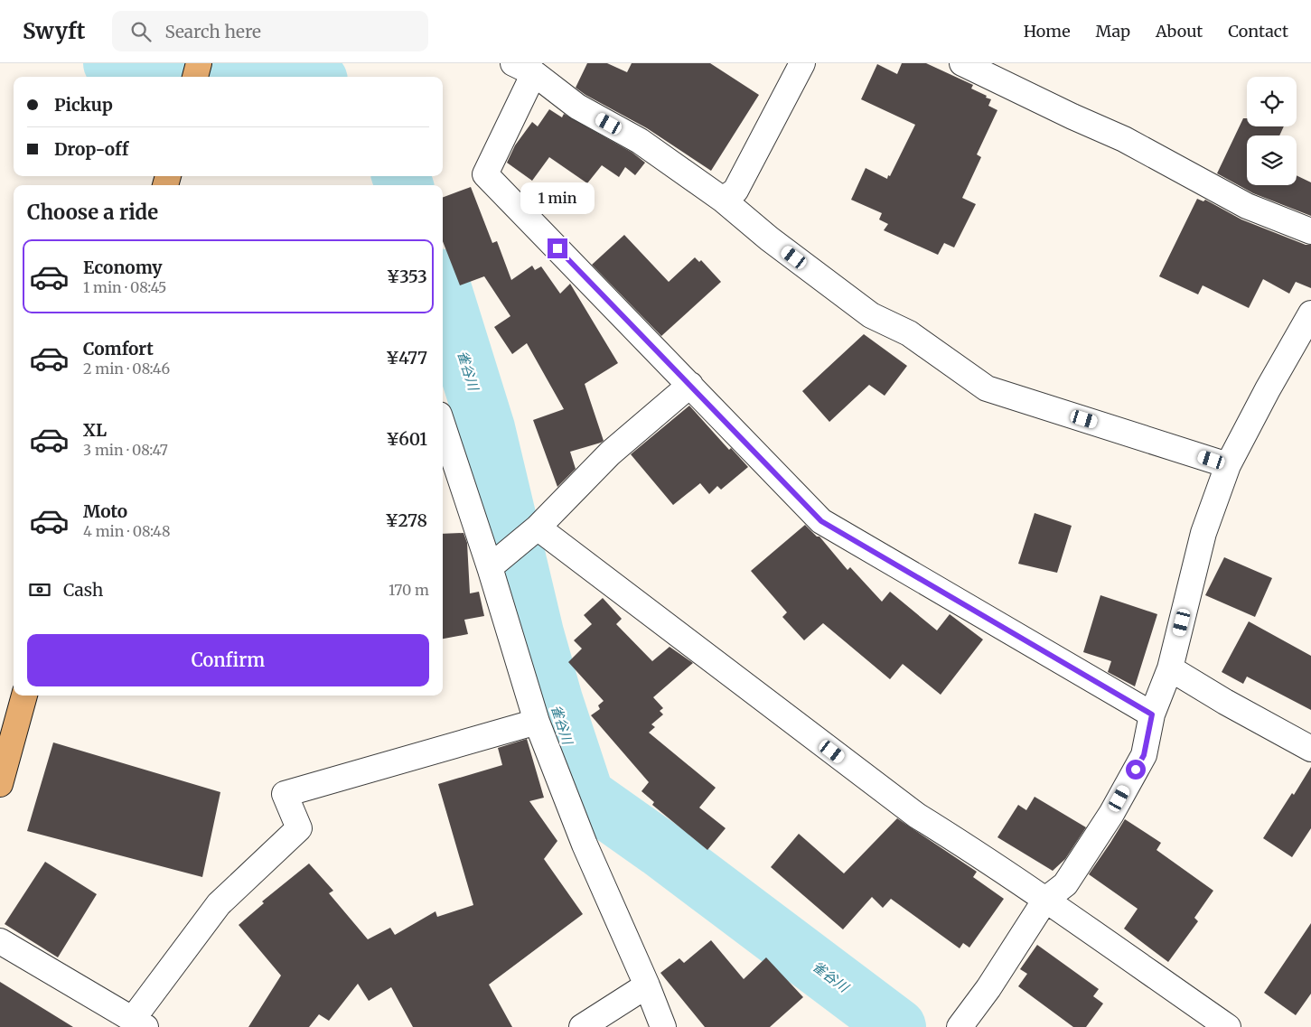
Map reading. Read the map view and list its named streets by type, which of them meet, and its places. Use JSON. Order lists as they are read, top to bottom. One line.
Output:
{"water":["雀谷川"],"page":{"header":"Swyft","search":"Search here","nav":["Home","Map","About","Contact"],"banner":["Pickup","Drop-off"],"bubble":"1 min","heading":"Choose a ride","list":[{"name":"Economy","note":"1 min · 08:45","value":"¥353"},{"name":"Comfort","note":"2 min · 08:46","value":"¥477"},{"name":"XL","note":"3 min · 08:47","value":"¥601"},{"name":"Moto","note":"4 min · 08:48","value":"¥278"}],"pay":["Cash","170 m"],"buttons":"Confirm"}}
